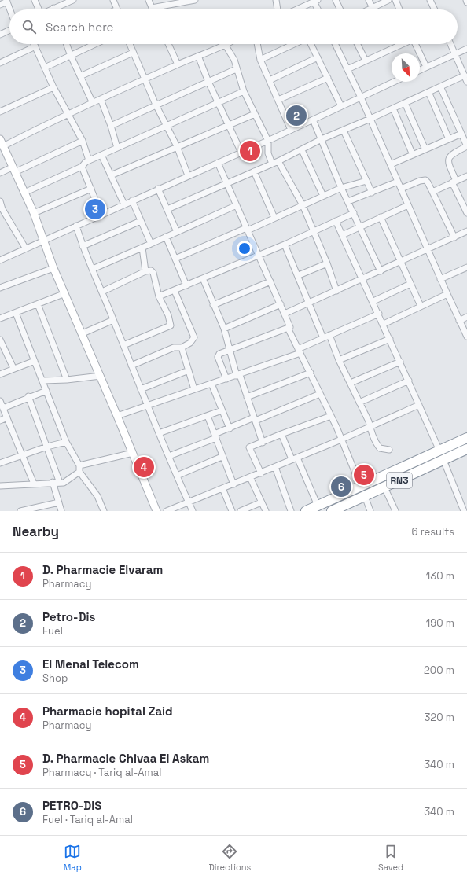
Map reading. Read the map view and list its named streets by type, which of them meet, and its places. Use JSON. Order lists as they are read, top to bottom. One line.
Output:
{"streets":{"highway":["RN3"]},"north":"bottom right","page":{"search":"Search here","pins":["2","1","3","4","5","6"],"heading":["Nearby","6 results"],"list":[{"mark":"1","name":"D. Pharmacie Elvaram","note":"Pharmacy","value":"130 m"},{"mark":"2","name":"Petro-Dis","note":"Fuel","value":"190 m"},{"mark":"3","name":"El Menal Telecom","note":"Shop","value":"200 m"},{"mark":"4","name":"Pharmacie hopital Zaid","note":"Pharmacy","value":"320 m"},{"mark":"5","name":"D. Pharmacie Chivaa El Askam","note":"Pharmacy · Tariq al-Amal","value":"340 m"},{"mark":"6","name":"PETRO-DIS","note":"Fuel · Tariq al-Amal","value":"340 m"}],"nav":["Map","Directions","Saved"]}}
